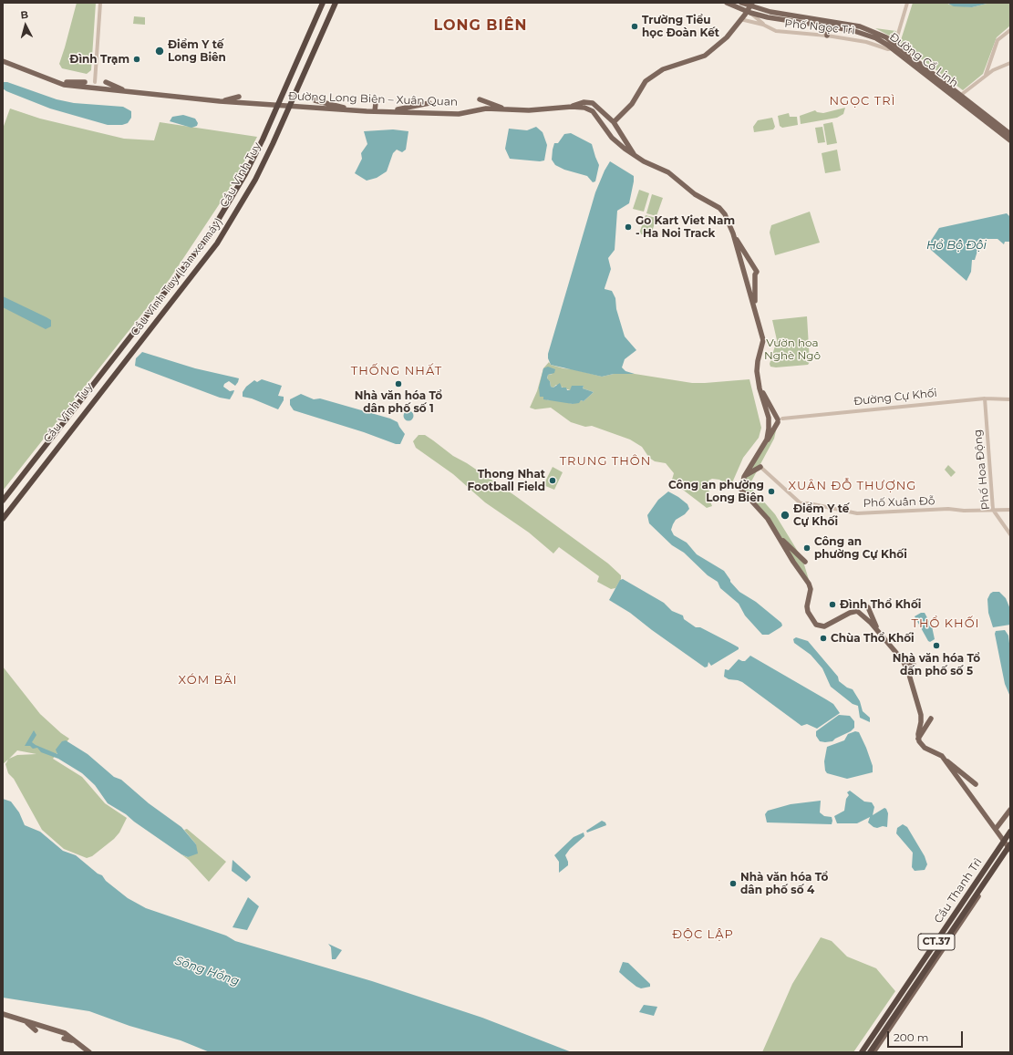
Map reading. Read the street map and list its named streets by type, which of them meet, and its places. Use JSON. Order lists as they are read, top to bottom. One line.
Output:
{"streets":{"highway":["Cầu Vĩnh Tuy","Cầu Vĩnh Tuy (Làn xe máy)","Cầu Thanh Trì","CT.37"],"main road":["Đường Cổ Linh","Đường Long Biên – Xuân Quan"],"street":["Phố Ngọc Trì","Đường Cự Khối","Phố Hoa Động","Phố Xuân Đỗ"]},"crossings":[["Phố Ngọc Trì","Đường Cổ Linh"],["Đường Cự Khối","Phố Hoa Động"],["Phố Hoa Động","Phố Xuân Đỗ"]],"districts":["LONG BIÊN","NGỌC TRÌ","THỐNG NHẤT","TRUNG THÔN","XUÂN ĐỖ THƯỢNG","THỔ KHỐI","XÓM BÃI","ĐỘC LẬP"],"water":["Hồ Bộ Đội","Sông Hồng"],"parks":["Vườn hoa Nghè Ngô"],"places":["Trường Tiểu học Đoàn Kết","Điểm Y tế Long Biên","Đình Trạm","Go Kart Viet Nam - Ha Noi Track","Nhà văn hóa Tổ dân phố số 1","Thong Nhat Football Field","Công an phường Long Biên","Điểm Y tế Cự Khối","Công an phường Cự Khối","Đình Thổ Khối","Chùa Thổ Khối","Nhà văn hóa Tổ dấn phố số 5","Nhà văn hóa Tổ dân phố số 4"],"scale_bar":"200 m","north":"top"}
